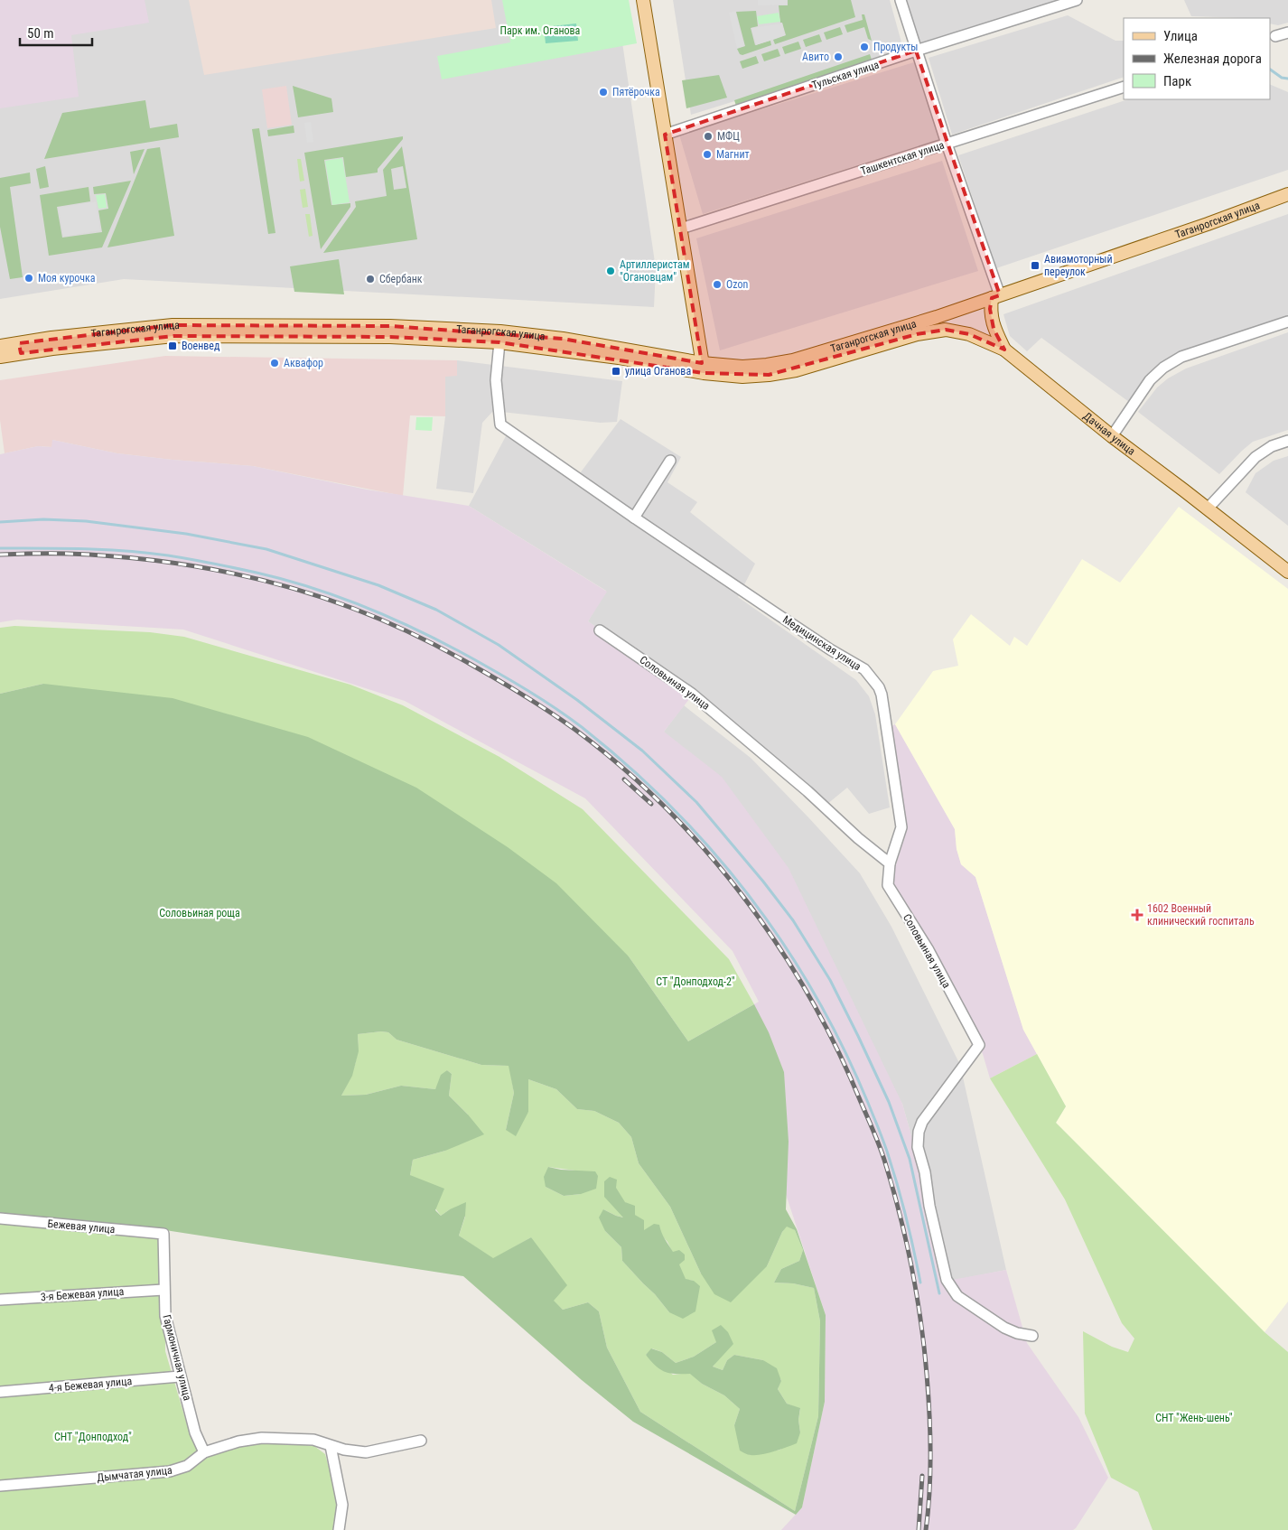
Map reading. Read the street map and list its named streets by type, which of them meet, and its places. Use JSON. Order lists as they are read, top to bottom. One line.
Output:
{"streets":{"main road":["Таганрогская улица","Дачная улица"],"street":["Тульская улица","Ташкентская улица","Медицинская улица","Соловьиная улица","Бежевая улица","3-я Бежевая улица","Гармоничная улица","4-я Бежевая улица","Дымчатая улица"]},"crossings":[["Таганрогская улица","Дачная улица"],["Таганрогская улица","Медицинская улица"],["Медицинская улица","Соловьиная улица"],["Бежевая улица","Гармоничная улица"],["3-я Бежевая улица","Гармоничная улица"],["Гармоничная улица","4-я Бежевая улица"],["Гармоничная улица","Дымчатая улица"]],"parks":["Парк им. Оганова","Соловьиная роща","СТ \"Донподход-2\"","СНТ \"Жень-шень\"","СНТ \"Донподход\""],"places":{"other":["Продукты","Авито","Пятёрочка","МФЦ","Магнит","Артиллеристам \"Огановцам\"","Моя курочка","Сбербанк","Ozon","Аквафор"],"transit":["Авиамоторный переулок","Военвед","улица Оганова"],"health":["1602 Военный клинический госпиталь"]},"legend":["Улица","Железная дорога","Парк"],"scale_bar":"50 m"}
